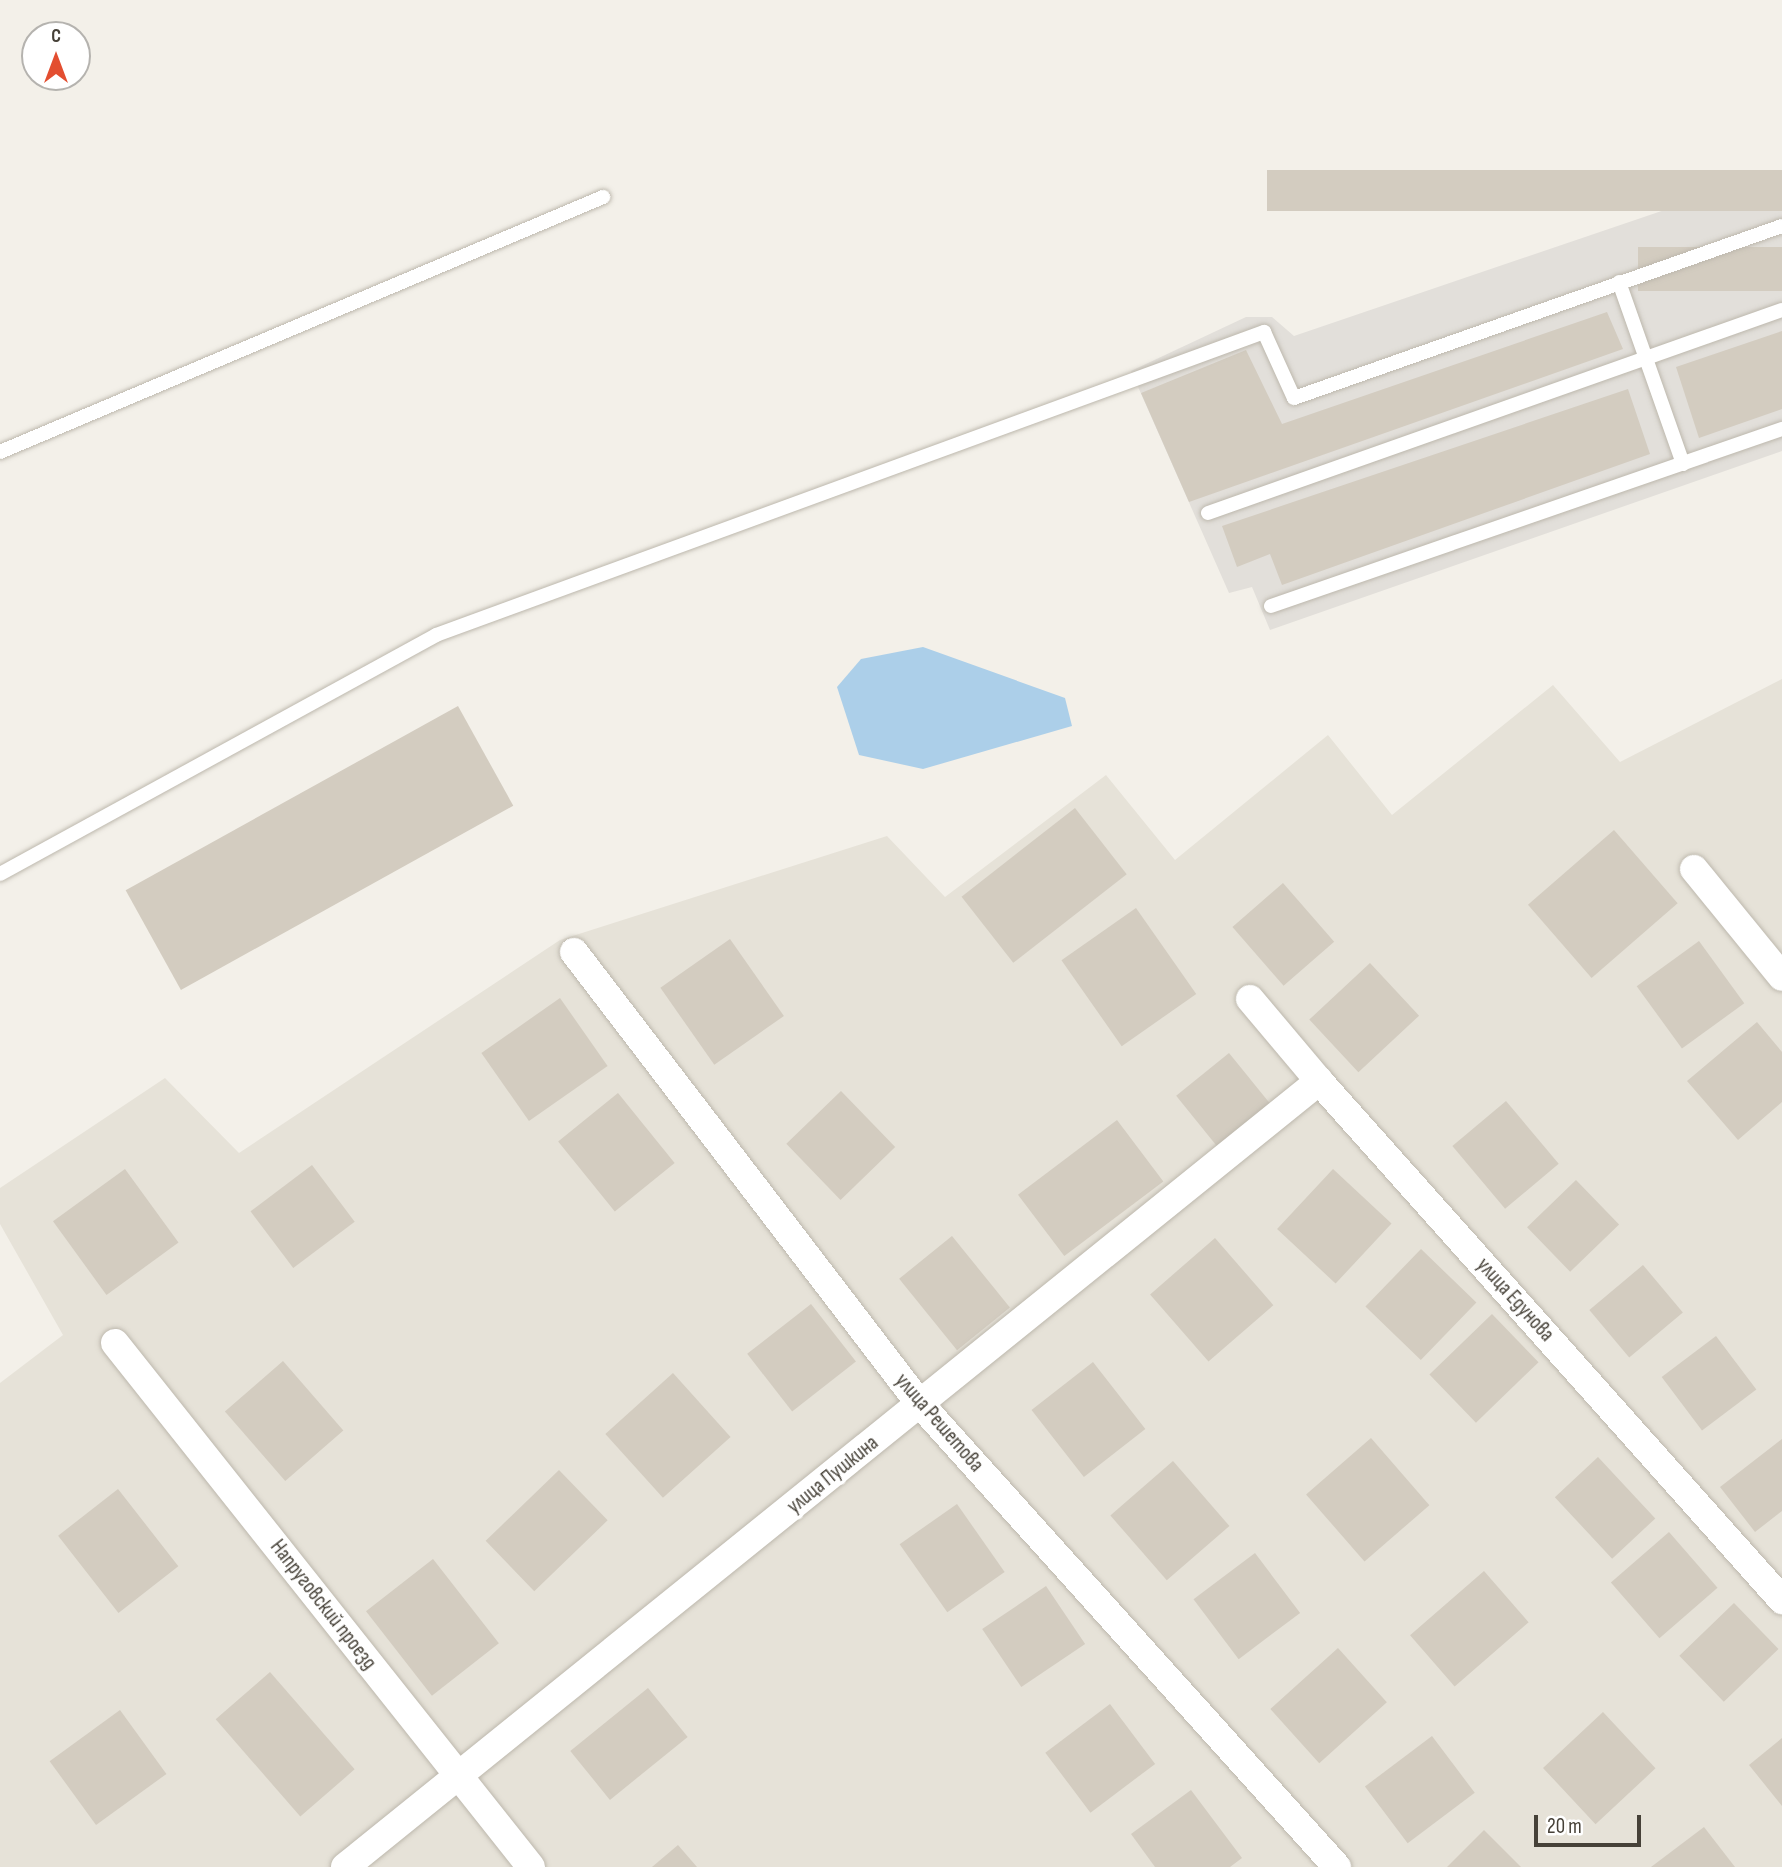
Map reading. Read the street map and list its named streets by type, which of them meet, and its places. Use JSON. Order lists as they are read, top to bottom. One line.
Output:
{"streets":{"street":["улица Едунова","улица Решетова","улица Пушкина","Напруговский проезд"]},"crossings":[["улица Едунова","улица Пушкина"],["улица Решетова","улица Пушкина"],["улица Пушкина","Напруговский проезд"]],"scale_bar":"20 m","north":"top"}
